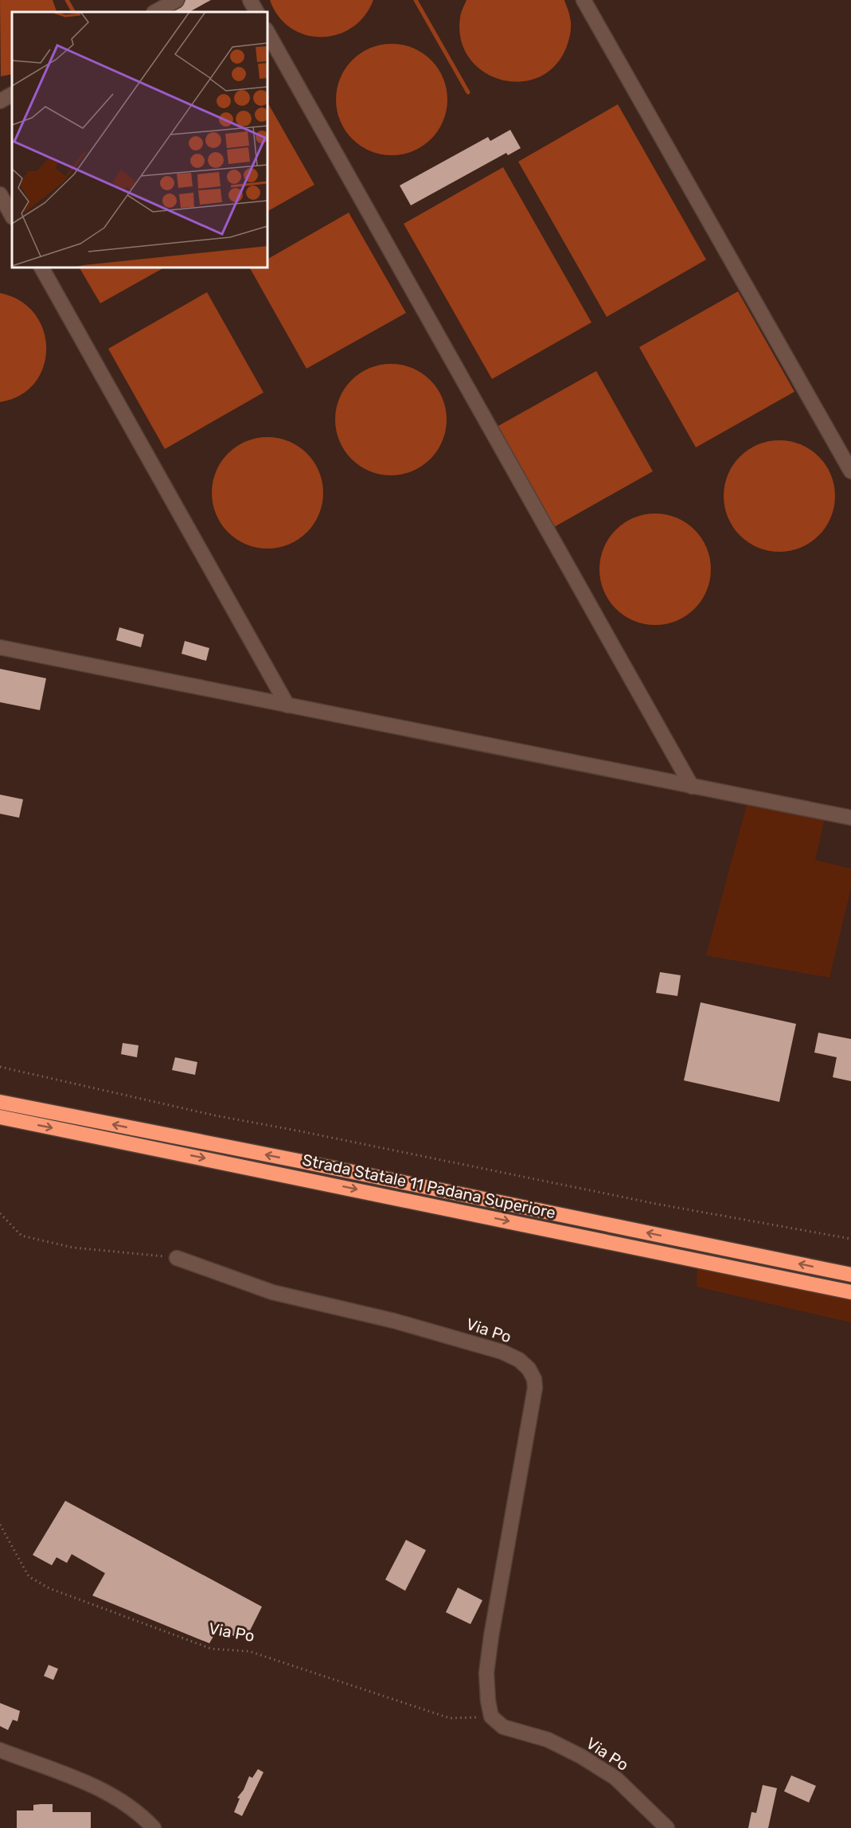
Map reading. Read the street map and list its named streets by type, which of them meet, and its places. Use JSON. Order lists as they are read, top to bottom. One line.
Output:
{"streets":{"highway":["Strada Statale 11 Padana Superiore"],"street":["Via Po"]}}
